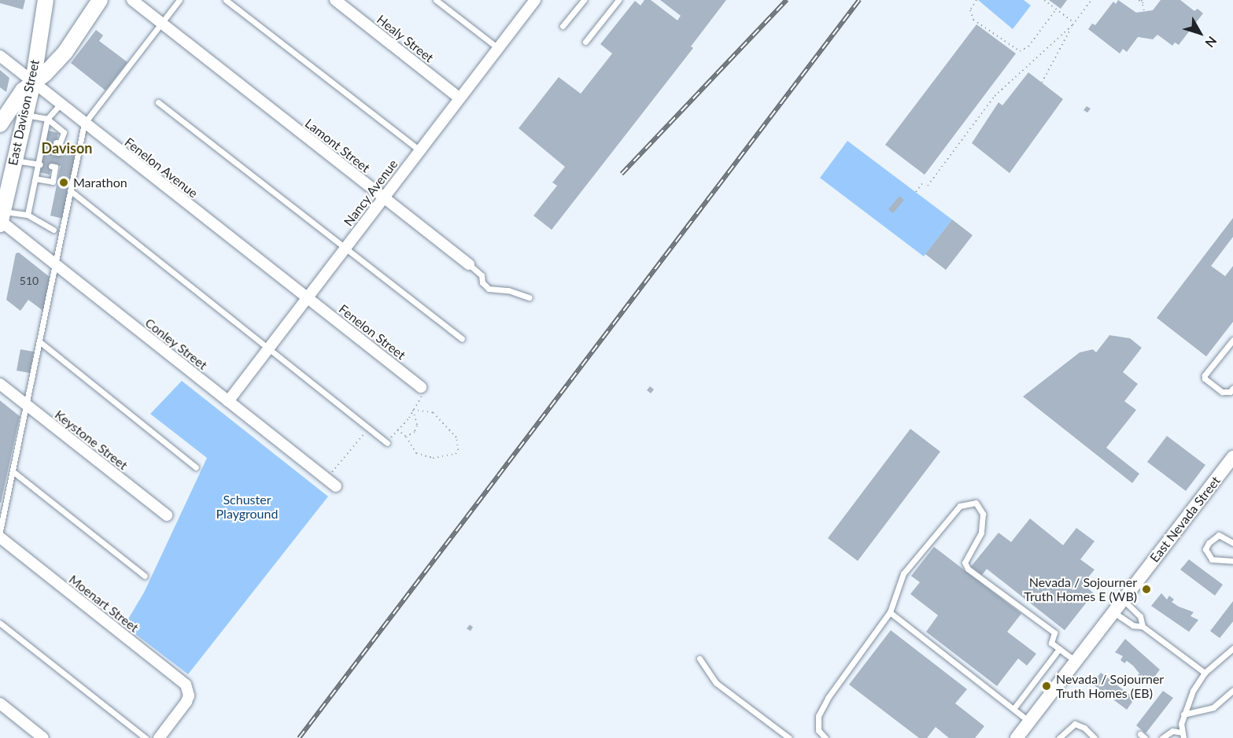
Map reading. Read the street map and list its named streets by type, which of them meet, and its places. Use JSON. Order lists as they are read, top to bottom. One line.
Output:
{"streets":{"main road":["East Davison Street"],"street":["Healy Street","Lamont Street","Fenelon Avenue","Nancy Avenue","Fenelon Street","Conley Street","Keystone Street","East Nevada Street","Moenart Street"]},"crossings":[["Healy Street","Nancy Avenue"],["East Davison Street","Fenelon Avenue"],["East Davison Street","Conley Street"],["Lamont Street","Nancy Avenue"],["Fenelon Avenue","Nancy Avenue"],["Fenelon Avenue","Fenelon Street"],["Nancy Avenue","Fenelon Street"],["Nancy Avenue","Conley Street"]],"districts":["Davison"],"parks":["Schuster Playground"],"places":["Marathon","Nevada / Sojourner Truth Homes E (WB)","Nevada / Sojourner Truth Homes (EB)"],"house_numbers":["510"],"north":"bottom right"}
